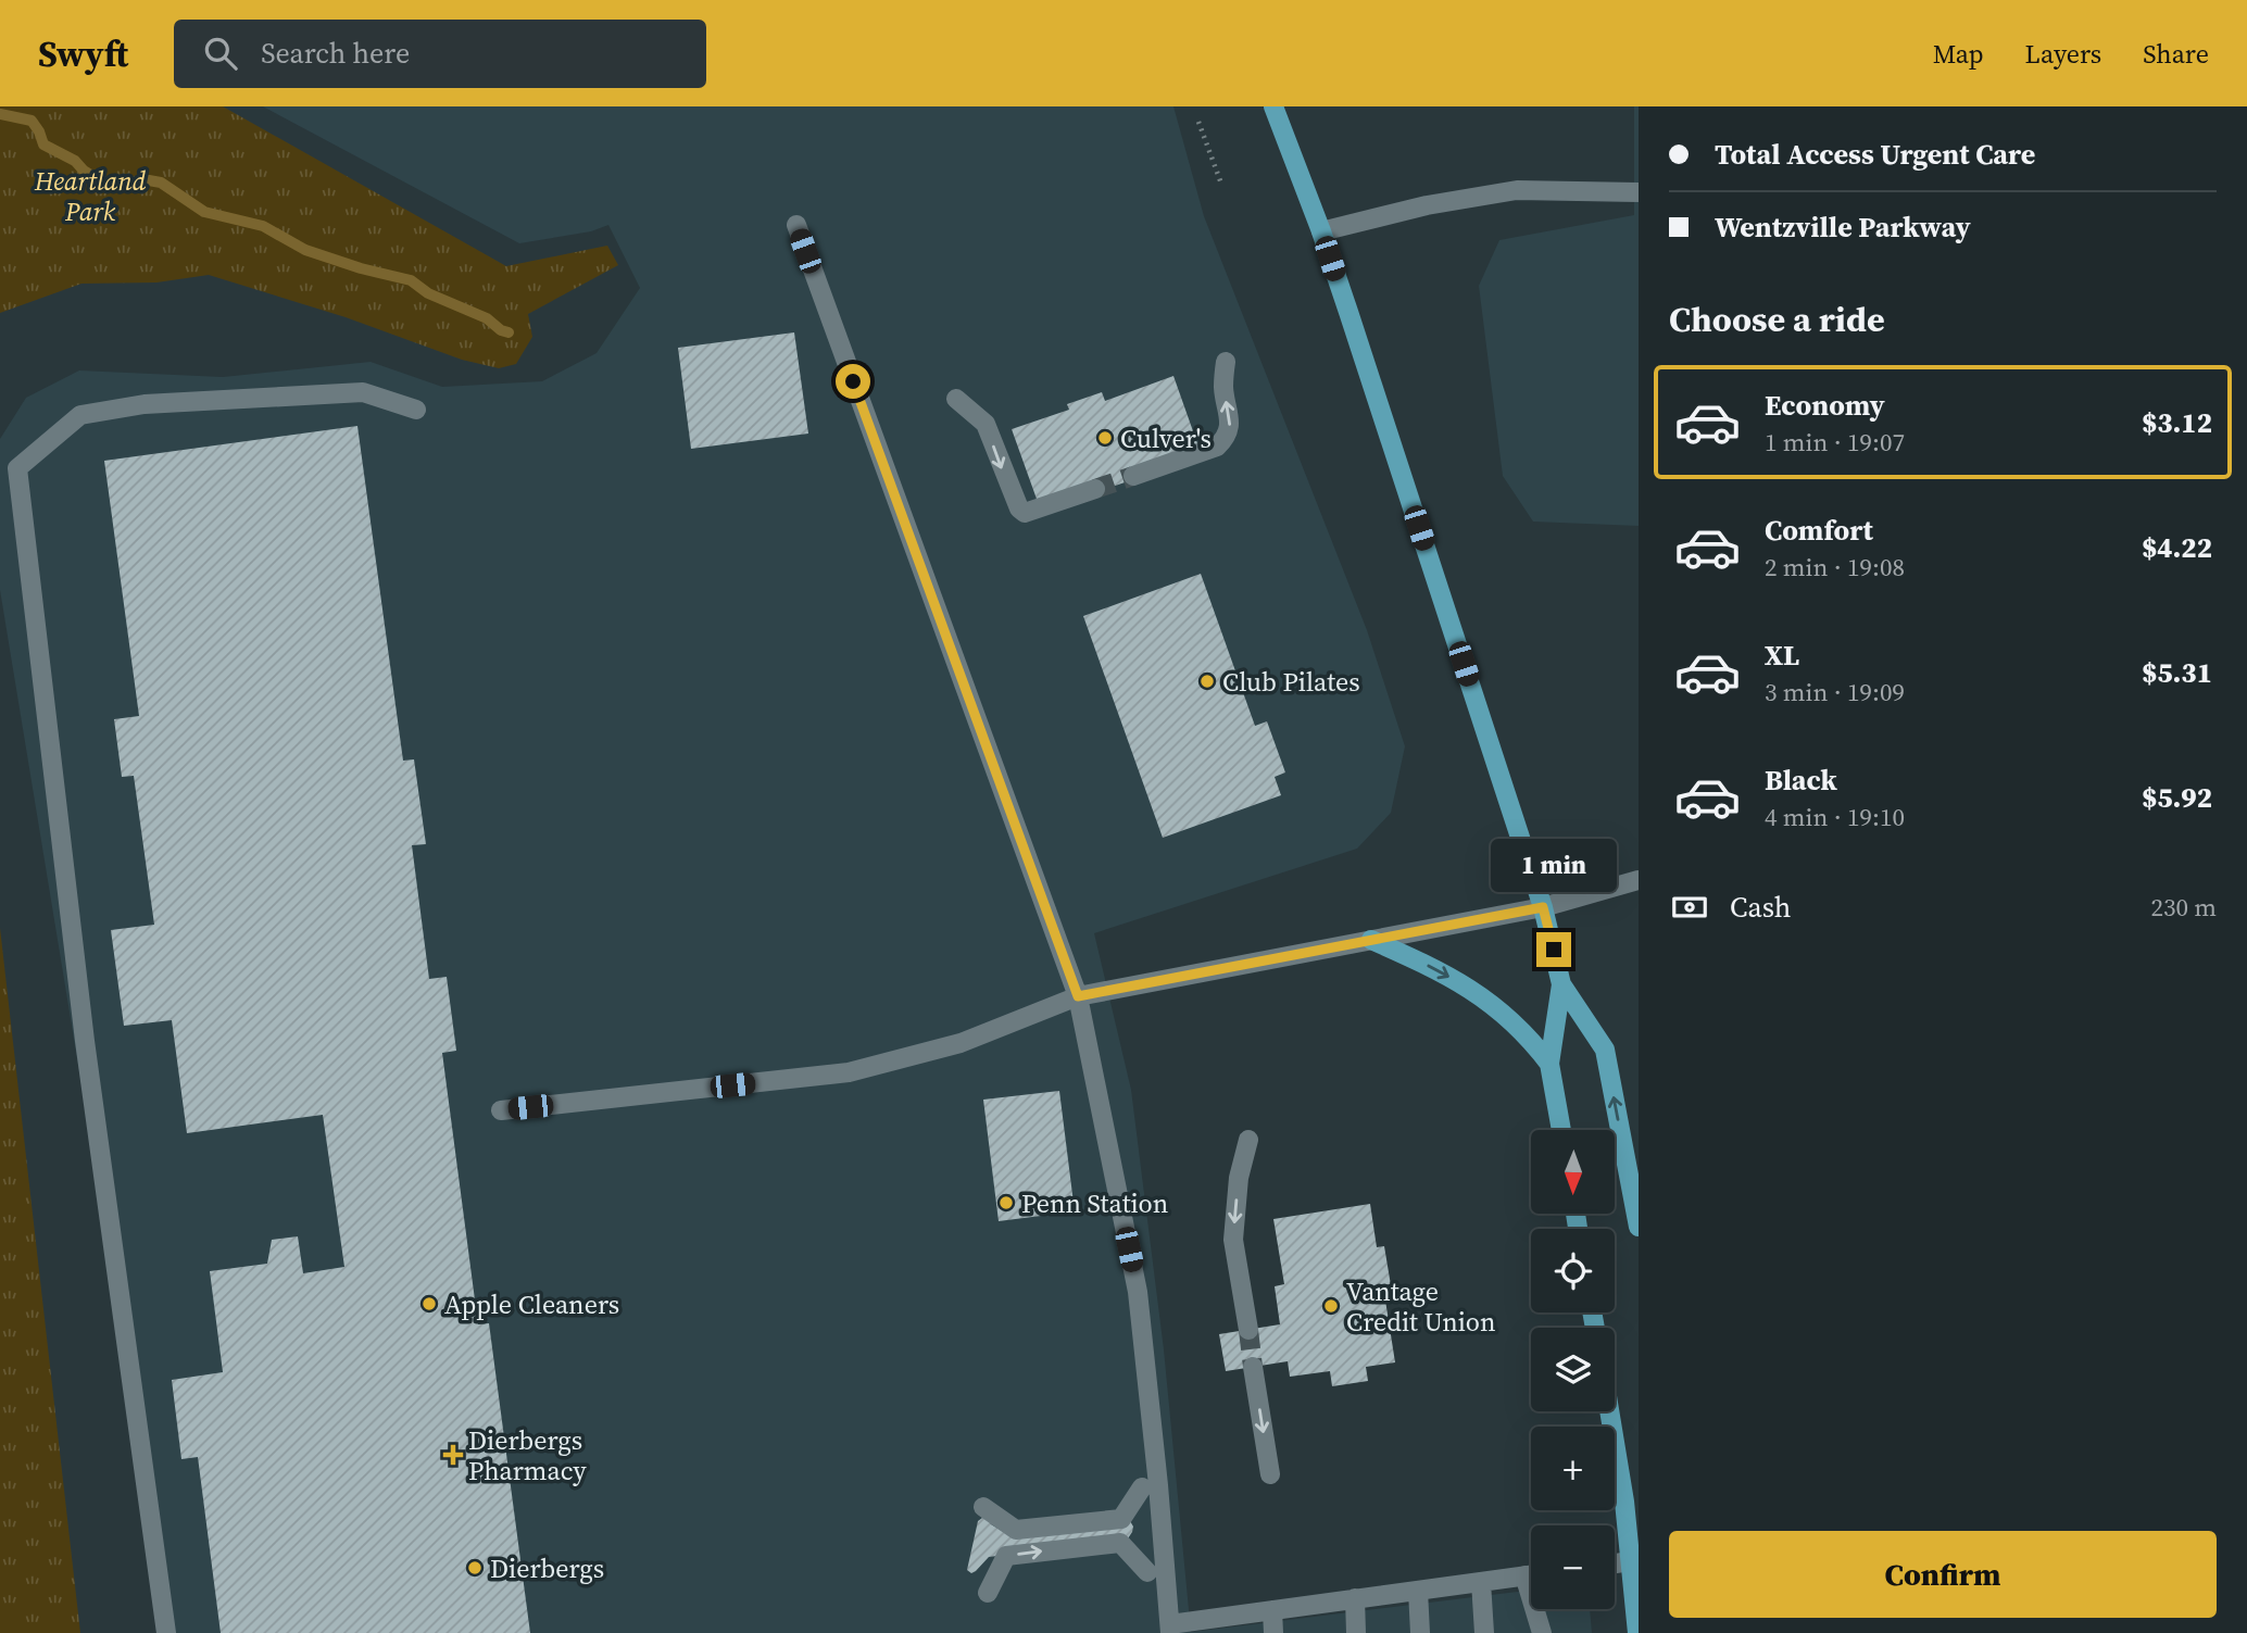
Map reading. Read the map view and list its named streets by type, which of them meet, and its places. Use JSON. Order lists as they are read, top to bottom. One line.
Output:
{"parks":["Heartland Park"],"places":{"other":["Culver's","Club Pilates","Penn Station","Apple Cleaners","Vantage Credit Union","Dierbergs"],"health":["Dierbergs Pharmacy"]},"north":"bottom","page":{"header":"Swyft","search":"Search here","nav":["Map","Layers","Share"],"banner":["Total Access Urgent Care","Wentzville Parkway"],"heading":"Choose a ride","list":[{"name":"Economy","note":"1 min · 19:07","value":"$3.12"},{"name":"Comfort","note":"2 min · 19:08","value":"$4.22"},{"name":"XL","note":"3 min · 19:09","value":"$5.31"},{"name":"Black","note":"4 min · 19:10","value":"$5.92"}],"bubble":"1 min","pay":["Cash","230 m"],"map_buttons":["+","−"],"buttons":"Confirm"}}
